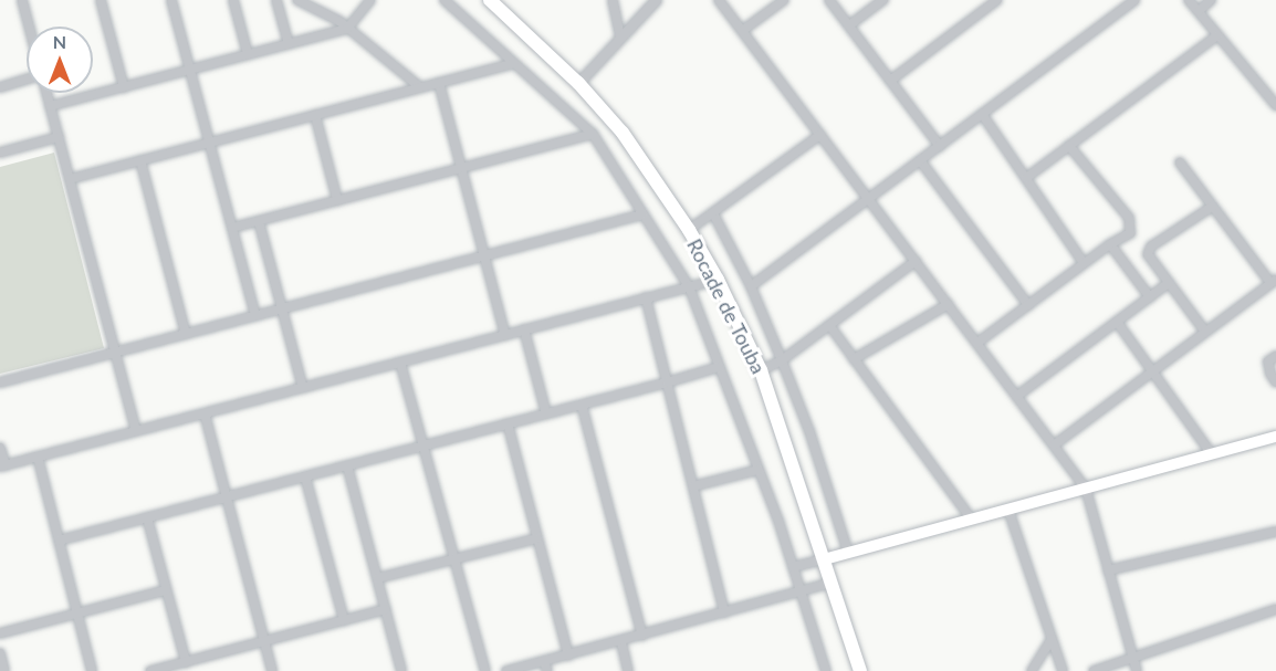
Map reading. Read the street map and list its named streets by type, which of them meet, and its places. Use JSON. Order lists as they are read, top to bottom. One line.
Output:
{"streets":{"main road":["Rocade de Touba"]},"north":"top"}
